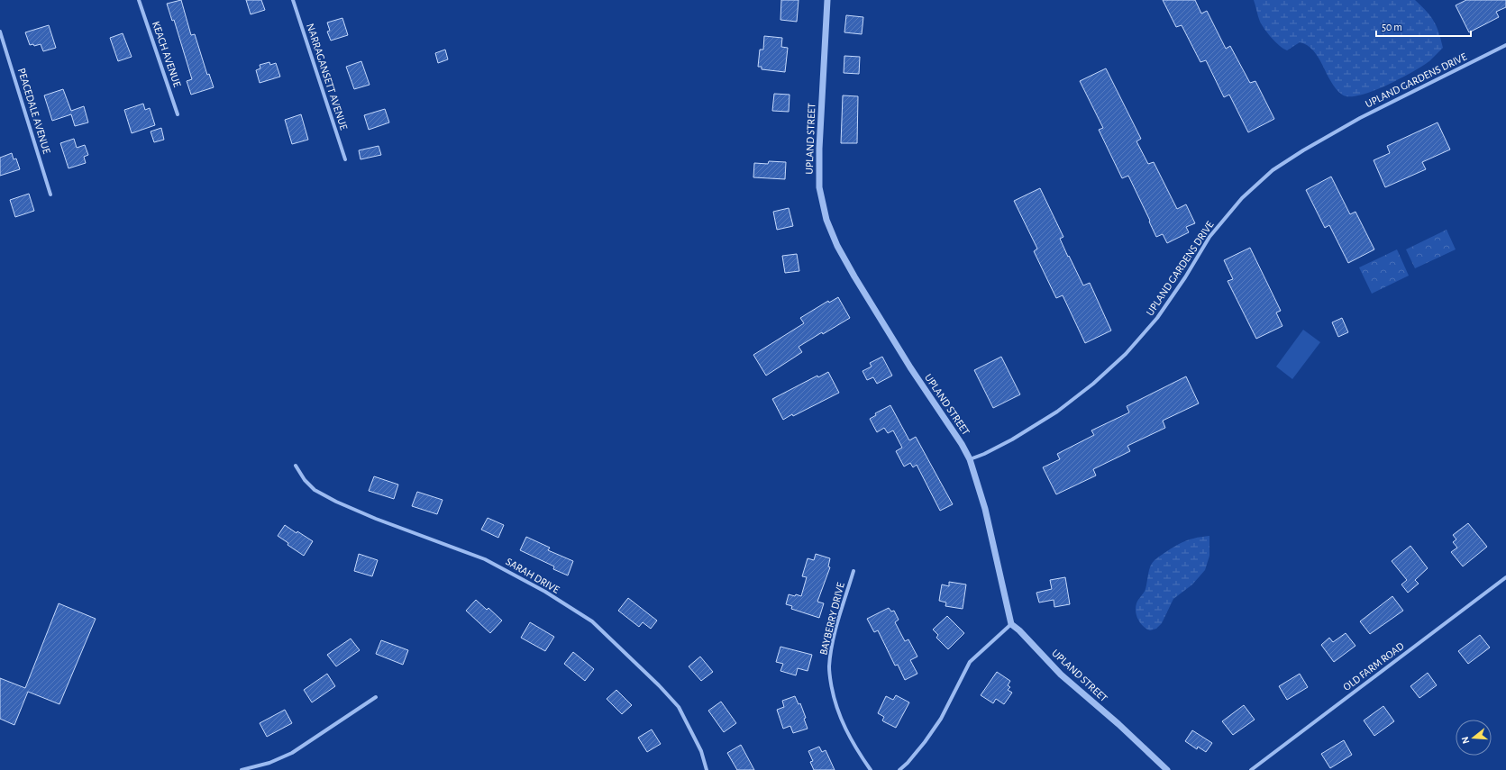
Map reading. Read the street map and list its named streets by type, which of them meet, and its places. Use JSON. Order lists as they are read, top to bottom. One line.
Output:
{"streets":{"street":["KEACH AVENUE","NARRAGANSETT AVENUE","UPLAND GARDENS DRIVE","PEACEDALE AVENUE","UPLAND STREET","SARAH DRIVE","BAYBERRY DRIVE","OLD FARM ROAD"]},"crossings":[["UPLAND GARDENS DRIVE","UPLAND STREET"]],"scale_bar":"50 m","north":"left"}
